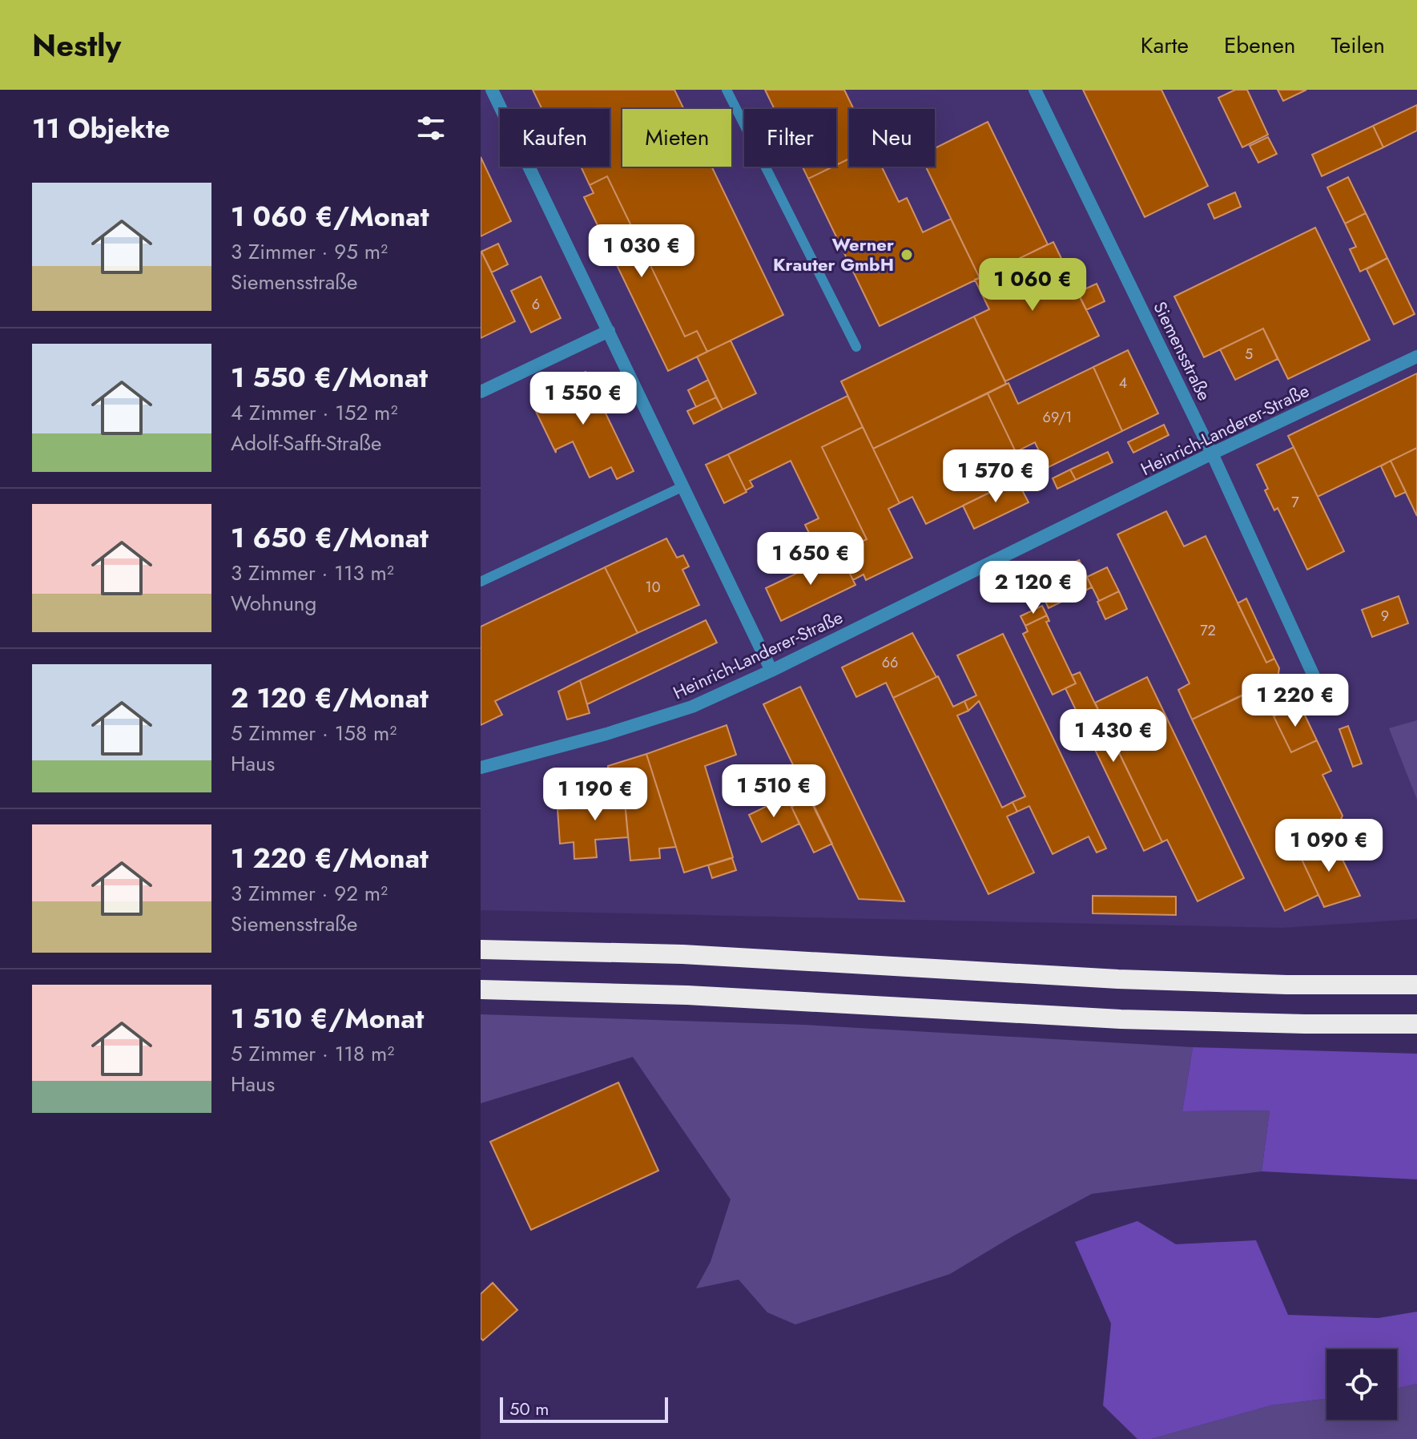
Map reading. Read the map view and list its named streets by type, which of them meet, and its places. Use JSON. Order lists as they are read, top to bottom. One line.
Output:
{"streets":{"street":["Siemensstraße","Heinrich-Landerer-Straße"]},"crossings":[["Siemensstraße","Heinrich-Landerer-Straße"]],"places":["Werner Krauter GmbH"],"house_numbers":["6","5","4","69/1","7","10","9","72","66"],"scale_bar":"50 m","page":{"header":"Nestly","nav":["Karte","Ebenen","Teilen"],"heading":"11 Objekte","chip":["Kaufen","Mieten","Filter","Neu"],"list":[{"name":"1 060 €/Monat","note":"3 Zimmer · 95 m² · Siemensstraße"},{"name":"1 550 €/Monat","note":"4 Zimmer · 152 m² · Adolf-Safft-Straße"},{"name":"1 650 €/Monat","note":"3 Zimmer · 113 m² · Wohnung"},{"name":"2 120 €/Monat","note":"5 Zimmer · 158 m² · Haus"},{"name":"1 220 €/Monat","note":"3 Zimmer · 92 m² · Siemensstraße"},{"name":"1 510 €/Monat","note":"5 Zimmer · 118 m² · Haus"}],"price":["1 030 €","1 060 €","1 550 €","1 570 €","1 650 €","2 120 €","1 220 €","1 430 €","1 510 €","1 190 €","1 090 €"],"scale":"50 m"}}
